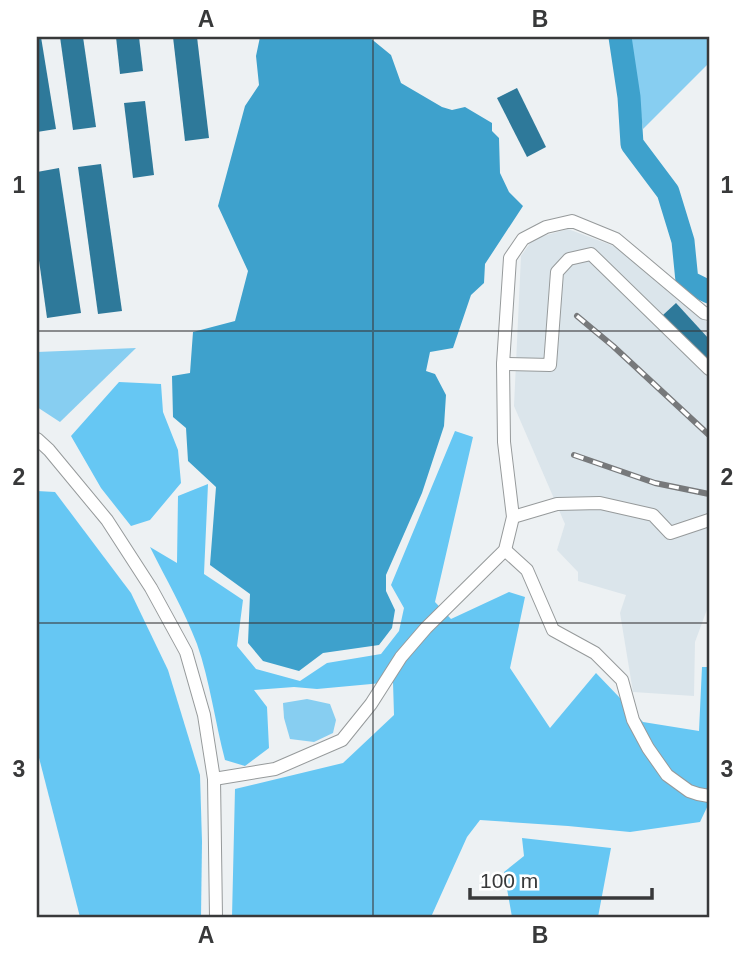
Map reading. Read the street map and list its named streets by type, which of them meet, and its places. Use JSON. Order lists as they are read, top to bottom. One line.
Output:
{"scale_bar":"100 m","grid":{"columns":["A","B"],"rows":["1","2","3"]}}
